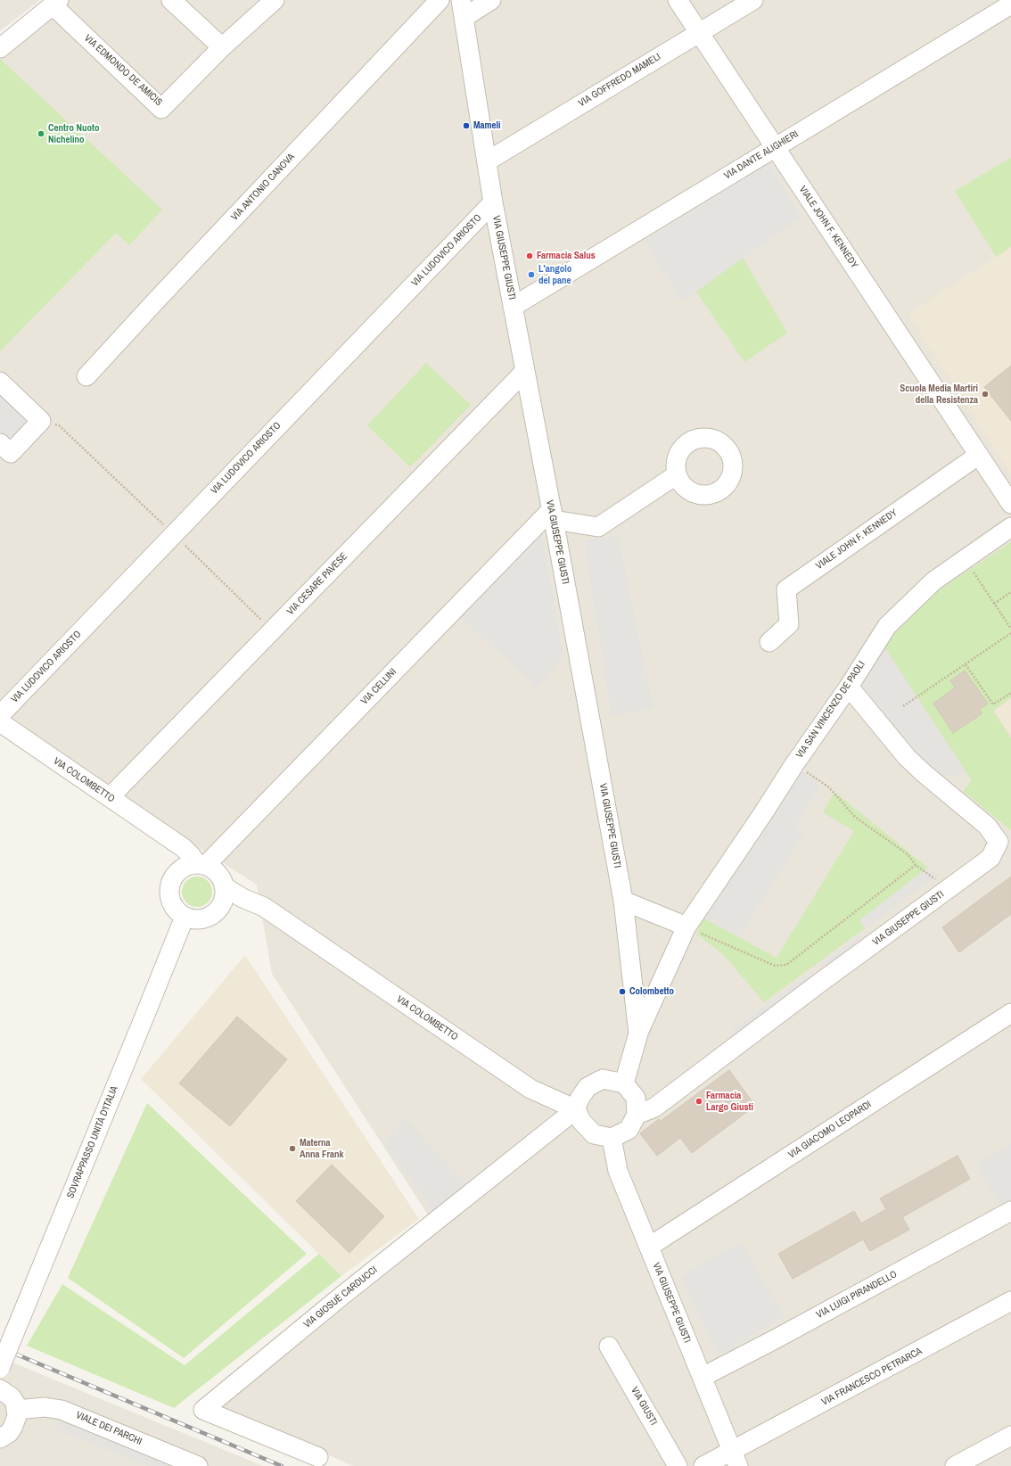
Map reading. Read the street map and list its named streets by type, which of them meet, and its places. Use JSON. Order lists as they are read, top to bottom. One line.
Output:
{"streets":{"street":["VIA EDMONDO DE AMICIS","VIA GOFFREDO MAMELI","VIA DANTE ALIGHIERI","VIA ANTONIO CANOVA","VIALE JOHN F. KENNEDY","VIA LUDOVICO ARIOSTO","VIA GIUSEPPE GIUSTI","VIA CESARE PAVESE","VIA CELLINI","VIA SAN VINCENZO DE PAOLI","VIA COLOMBETTO","VIA GIACOMO LEOPARDI","SOVRAPPASSO UNITÀ D'ITALIA","VIA LUIGI PIRANDELLO","VIA GIOSUÈ CARDUCCI","VIA FRANCESCO PETRARCA","VIA GIUSTI","VIALE DEI PARCHI"]},"crossings":[["VIA GOFFREDO MAMELI","VIALE JOHN F. KENNEDY"],["VIA GOFFREDO MAMELI","VIA GIUSEPPE GIUSTI"],["VIA DANTE ALIGHIERI","VIALE JOHN F. KENNEDY"],["VIA DANTE ALIGHIERI","VIA GIUSEPPE GIUSTI"],["VIA LUDOVICO ARIOSTO","VIA GIUSEPPE GIUSTI"],["VIA GIUSEPPE GIUSTI","VIA CESARE PAVESE"],["VIA GIUSEPPE GIUSTI","VIA CELLINI"],["VIA GIUSEPPE GIUSTI","VIA SAN VINCENZO DE PAOLI"],["VIA GIUSEPPE GIUSTI","VIA COLOMBETTO"],["VIA GIUSEPPE GIUSTI","VIA GIACOMO LEOPARDI"],["VIA GIUSEPPE GIUSTI","VIA LUIGI PIRANDELLO"],["VIA GIUSEPPE GIUSTI","VIA GIOSUÈ CARDUCCI"],["VIA GIUSEPPE GIUSTI","VIA FRANCESCO PETRARCA"],["VIA CESARE PAVESE","VIA COLOMBETTO"],["VIA CELLINI","VIA COLOMBETTO"],["VIA CELLINI","SOVRAPPASSO UNITÀ D'ITALIA"],["VIA COLOMBETTO","SOVRAPPASSO UNITÀ D'ITALIA"],["VIA COLOMBETTO","VIA GIOSUÈ CARDUCCI"]],"places":["Mameli","Centro Nuoto Nichelino","Farmacia Salus","L'angolo del pane","Scuola Media Martiri della Resistenza","Colombetto","Farmacia Largo Giusti","Materna Anna Frank"]}
